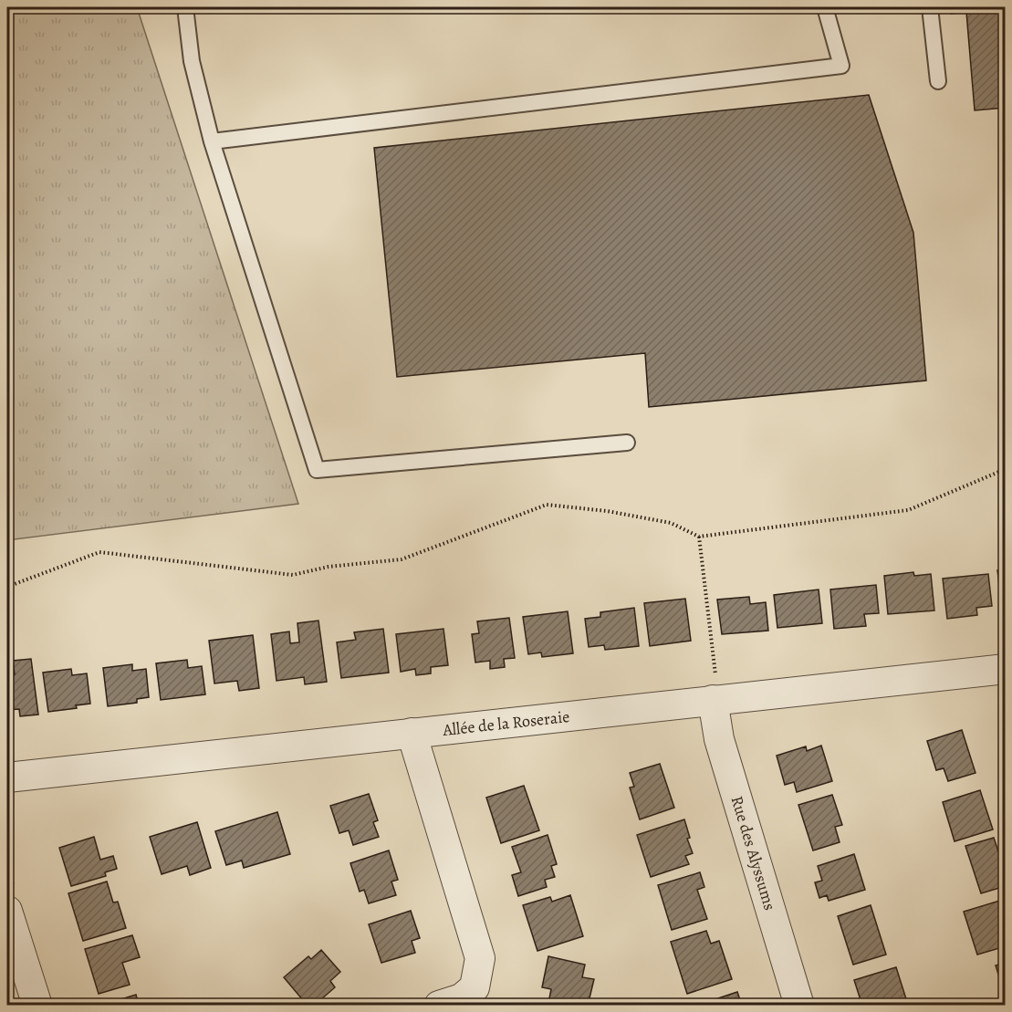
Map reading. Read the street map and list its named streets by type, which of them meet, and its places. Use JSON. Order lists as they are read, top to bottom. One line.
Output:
{"streets":{"street":["Allée de la Roseraie","Rue des Alyssums"]},"crossings":[["Allée de la Roseraie","Rue des Alyssums"]]}
